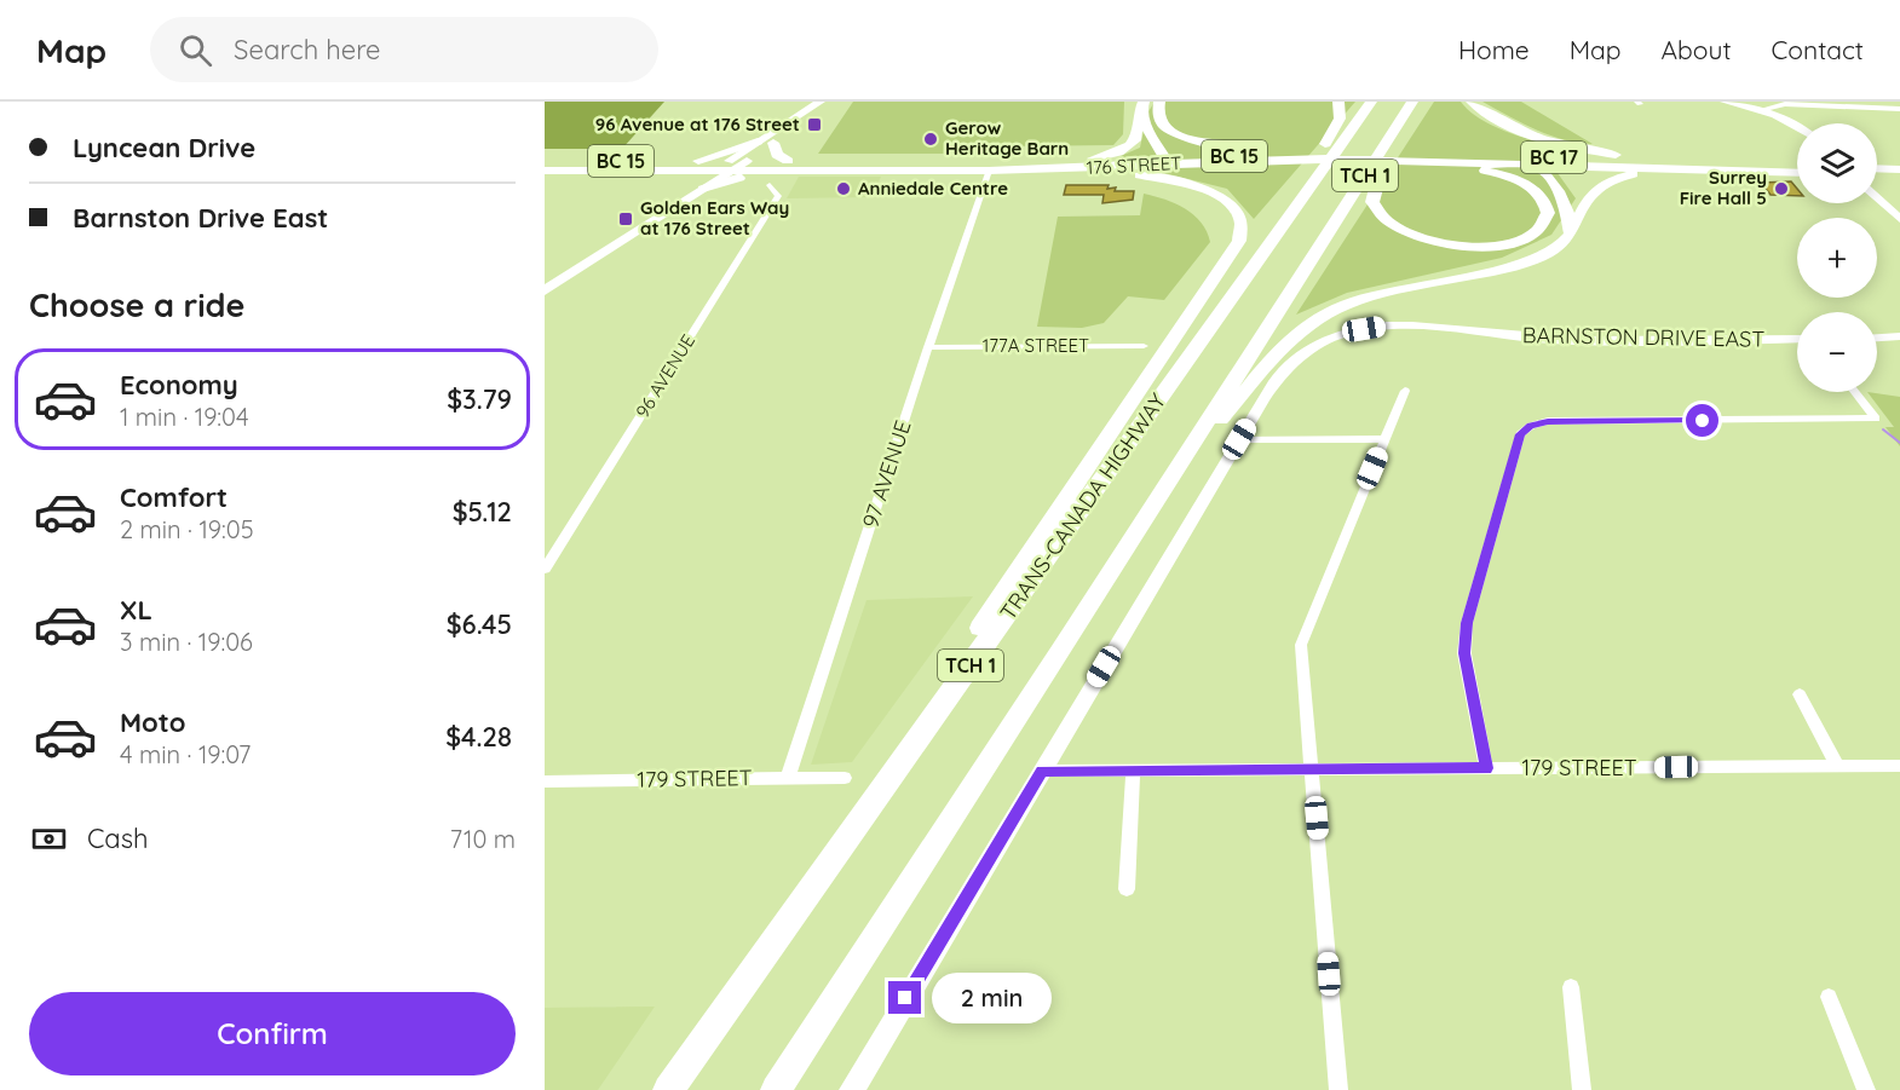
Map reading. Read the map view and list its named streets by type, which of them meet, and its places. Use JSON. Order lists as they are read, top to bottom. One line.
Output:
{"streets":{"highway":["BC 15","BC 17","176 STREET","TCH 1","TRANS-CANADA HIGHWAY"],"street":["BARNSTON DRIVE EAST","177A STREET","96 AVENUE","97 AVENUE","179 STREET"]},"crossings":[["176 STREET","96 AVENUE"],["176 STREET","97 AVENUE"],["BARNSTON DRIVE EAST","179 STREET"],["177A STREET","97 AVENUE"],["97 AVENUE","179 STREET"]],"places":{"transit":["96 Avenue at 176 Street","Golden Ears Way at 176 Street"],"other":["Gerow Heritage Barn","Anniedale Centre","Surrey Fire Hall 5"]},"page":{"header":"Map","search":"Search here","nav":["Home","Map","About","Contact"],"banner":["Lyncean Drive","Barnston Drive East"],"map_buttons":["+","−"],"heading":"Choose a ride","list":[{"name":"Economy","note":"1 min · 19:04","value":"$3.79"},{"name":"Comfort","note":"2 min · 19:05","value":"$5.12"},{"name":"XL","note":"3 min · 19:06","value":"$6.45"},{"name":"Moto","note":"4 min · 19:07","value":"$4.28"}],"pay":["Cash","710 m"],"bubble":"2 min","buttons":"Confirm"}}
